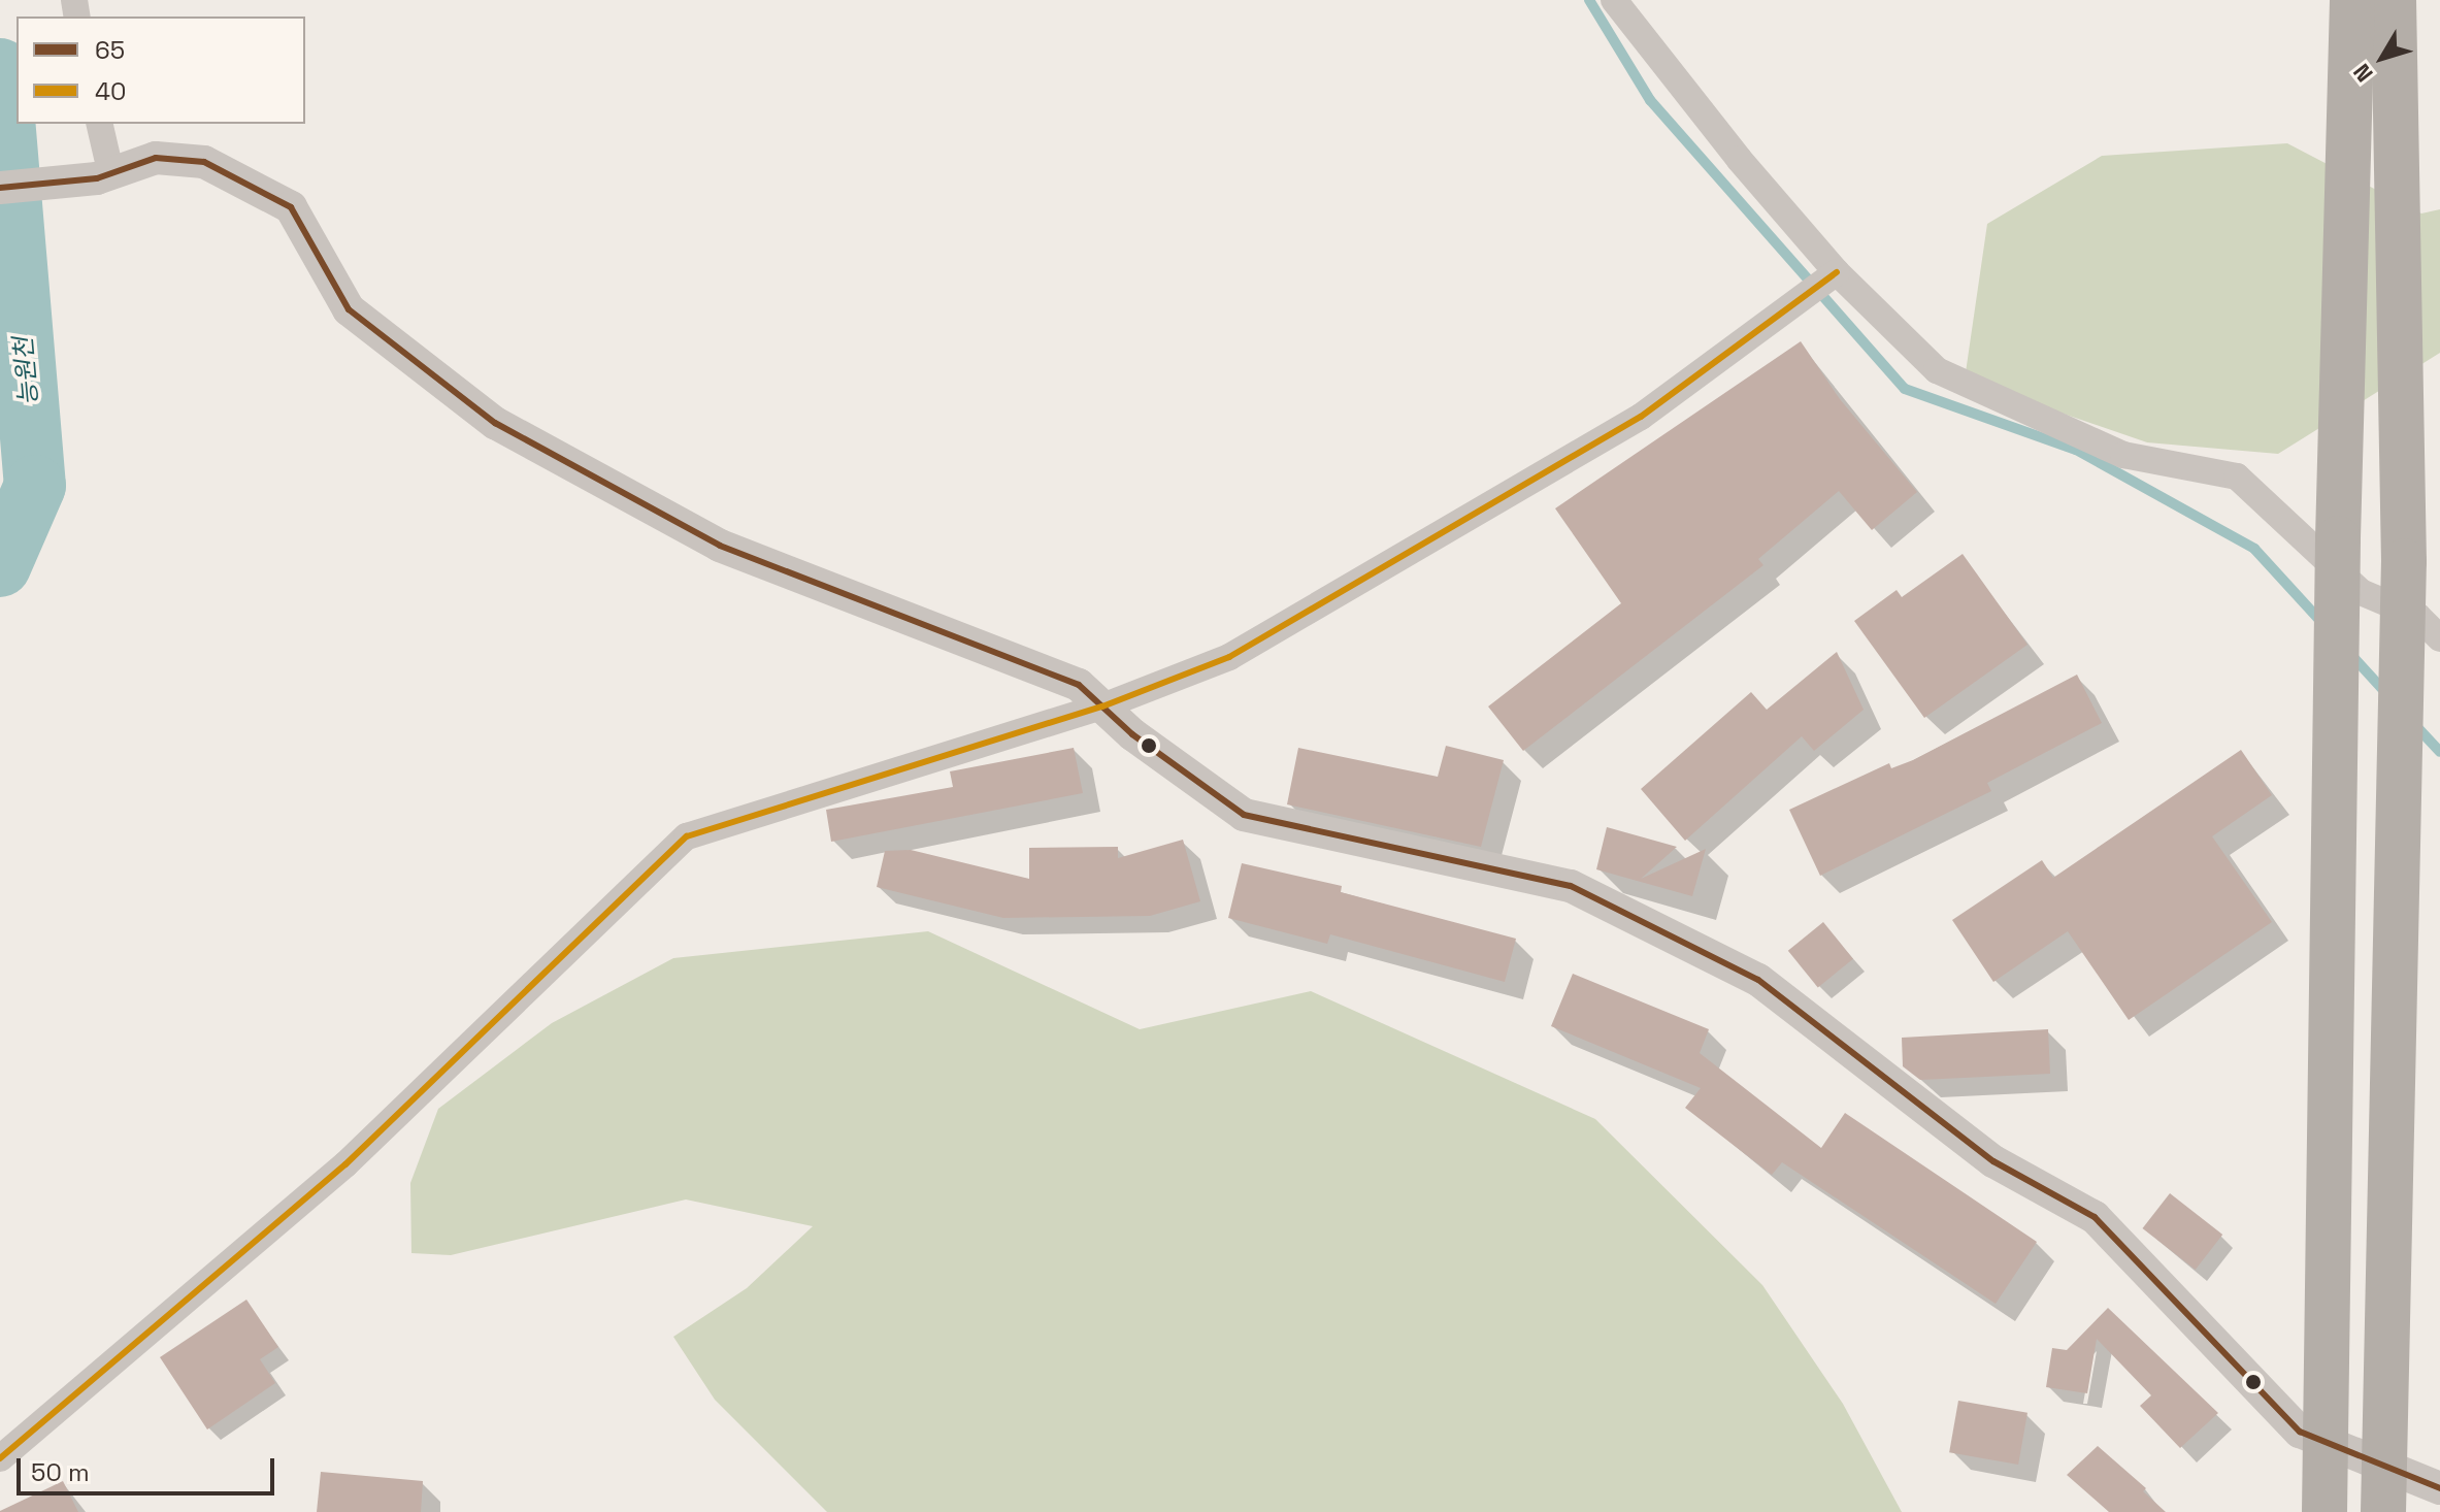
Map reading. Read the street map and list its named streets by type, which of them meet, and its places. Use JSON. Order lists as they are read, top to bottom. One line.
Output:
{"water":["능원천"],"lines":["transit line 65","transit line 40"],"legend":["65","40"],"scale_bar":"50 m","north":"bottom left"}
